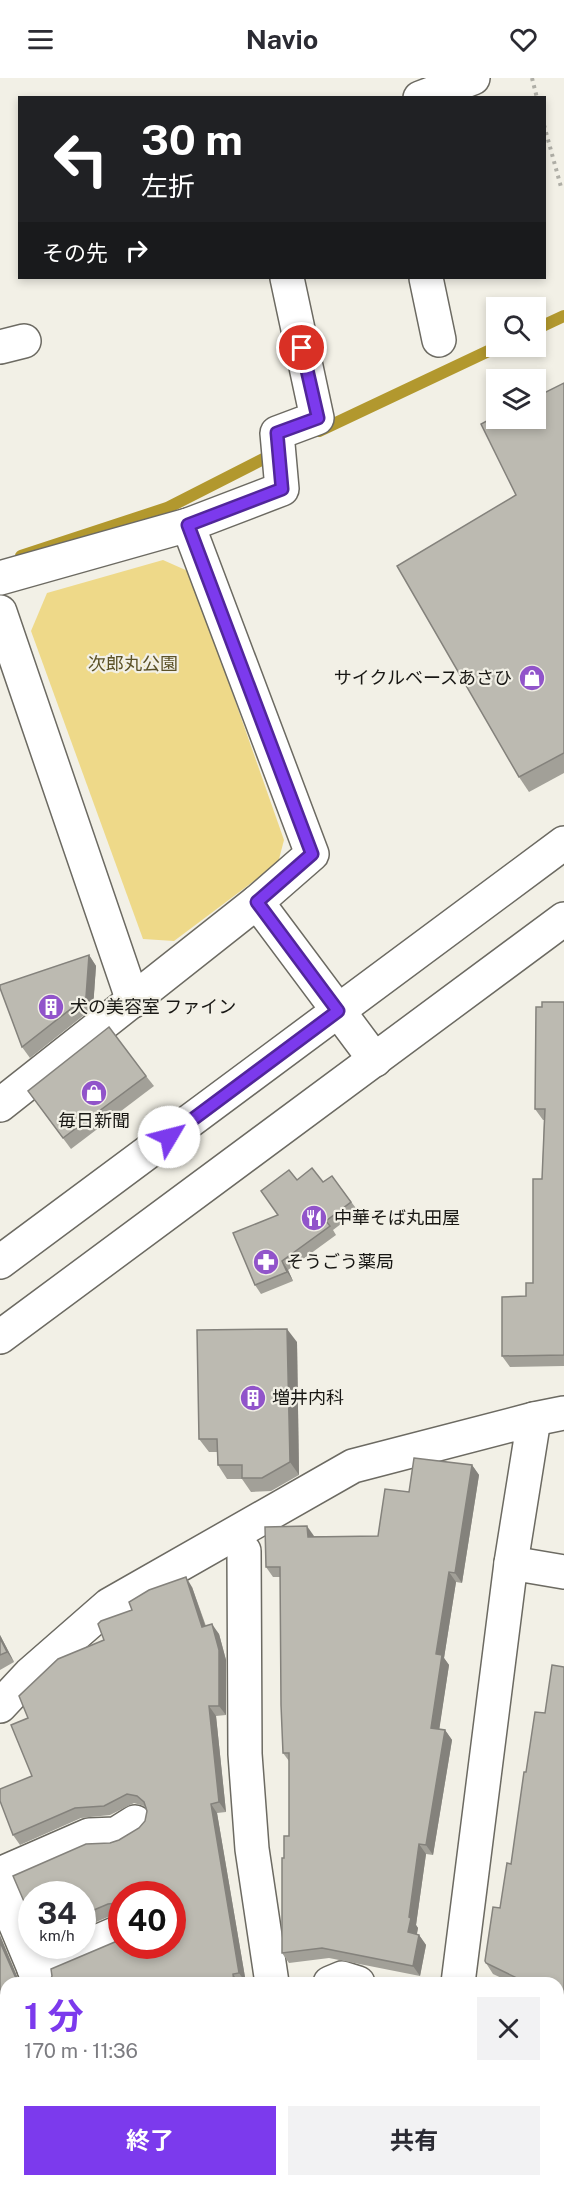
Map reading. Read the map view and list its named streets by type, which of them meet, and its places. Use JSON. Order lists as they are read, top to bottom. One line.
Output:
{"parks":["次郎丸公園"],"places":{"shop":["サイクルベースあさひ","毎日新聞"],"building":["犬の美容室 ファイン","増井内科"],"restaurant":["中華そば丸田屋"],"pharmacy":["そうごう薬局"]},"page":{"header":"Navio","turn":["30 m","左折"],"then":"その先","speed":"34 km/h","limit":"40","heading":["1 分","170 m · 11:36"],"buttons":["終了","共有"]}}
